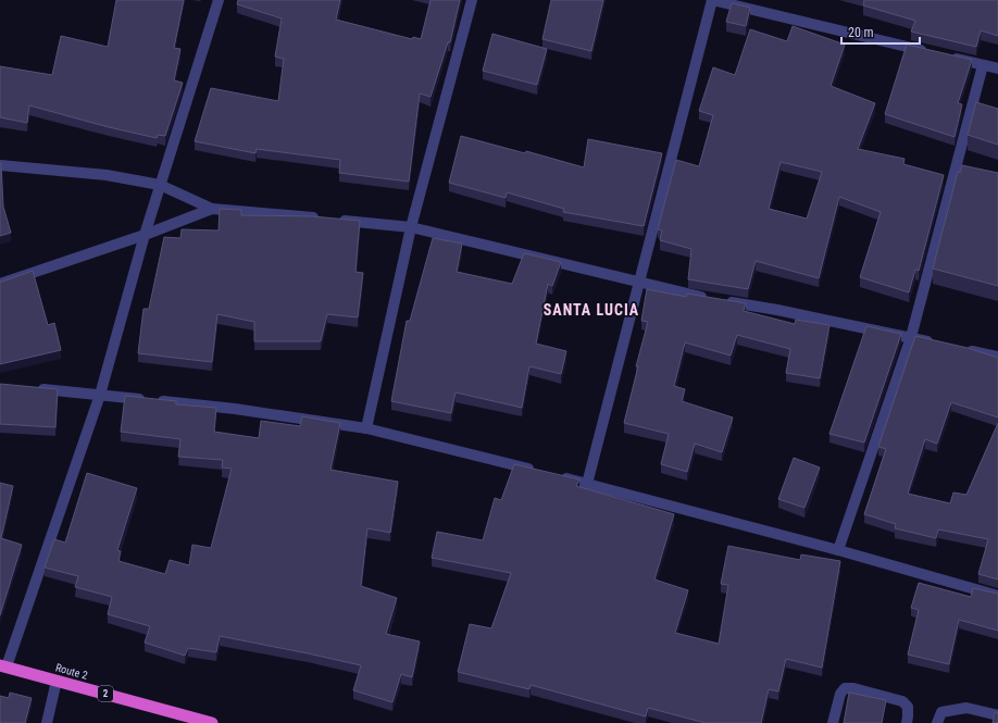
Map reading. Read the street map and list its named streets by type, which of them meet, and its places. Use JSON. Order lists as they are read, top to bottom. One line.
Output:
{"streets":{"highway":["Route 2","2"]},"districts":["SANTA LUCIA"],"scale_bar":"20 m"}
